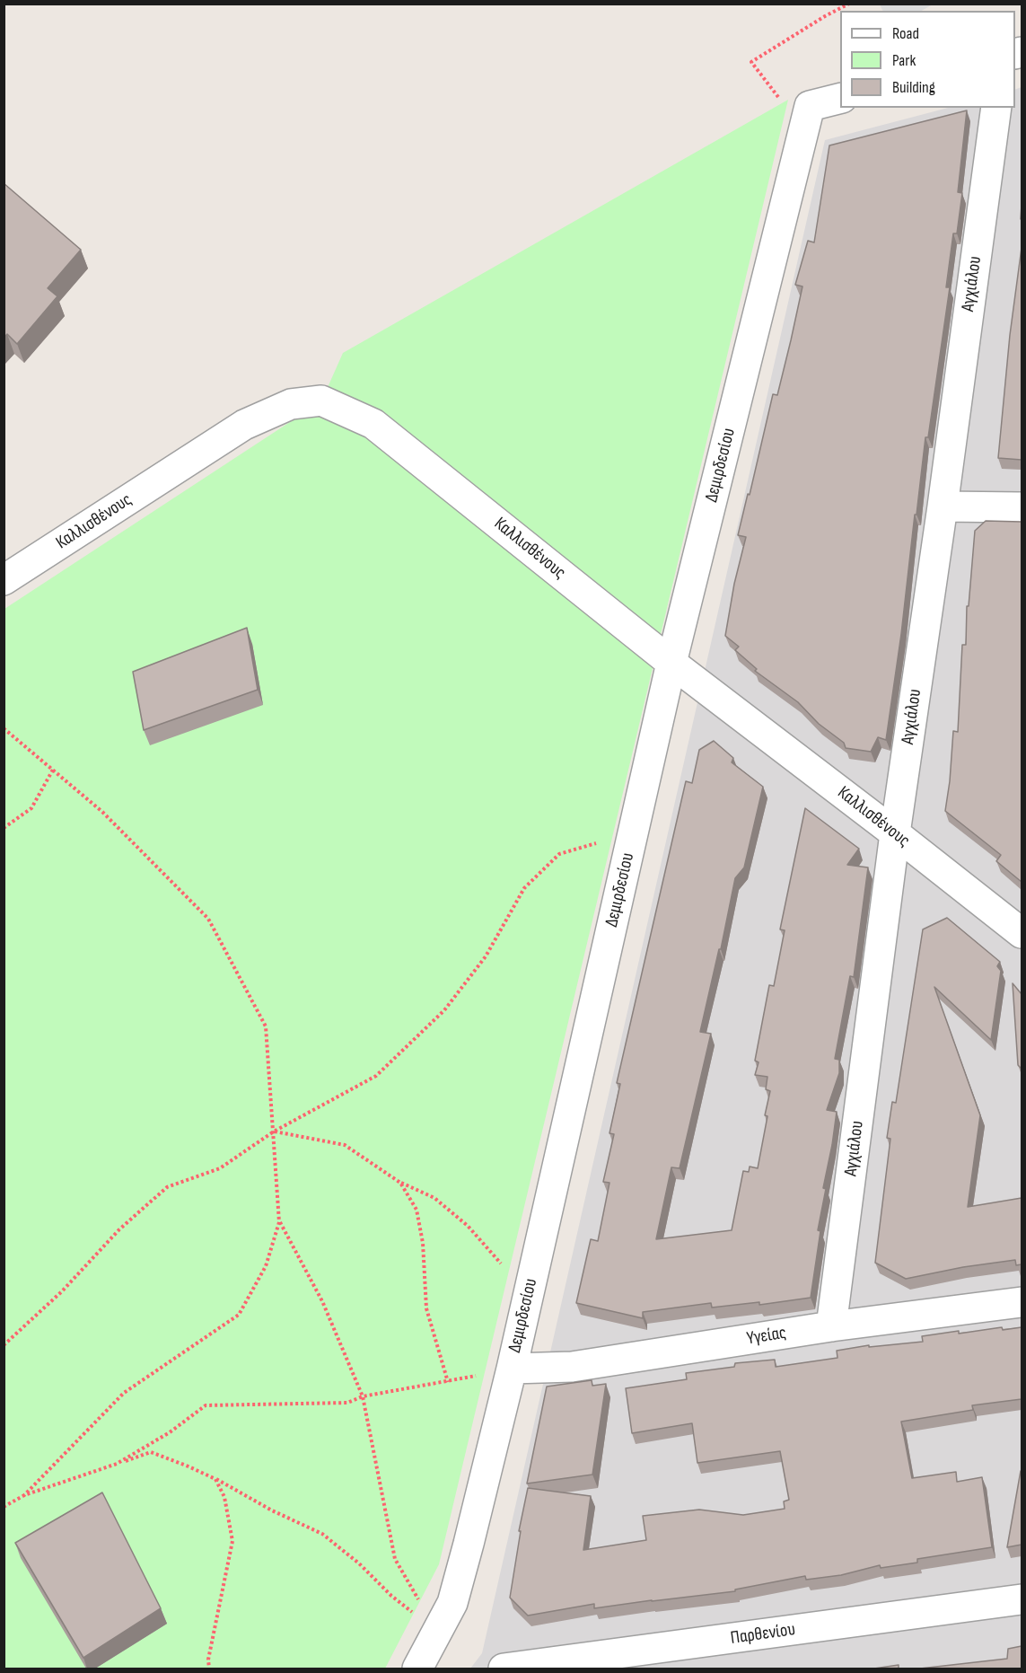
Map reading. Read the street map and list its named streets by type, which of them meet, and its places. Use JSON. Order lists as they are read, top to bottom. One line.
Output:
{"streets":{"street":["Αγχιάλου","Δεμιρδεσίου","Καλλισθένους","Υγείας","Παρθενίου"]},"crossings":[["Αγχιάλου","Καλλισθένους"],["Αγχιάλου","Υγείας"],["Δεμιρδεσίου","Καλλισθένους"],["Δεμιρδεσίου","Υγείας"]],"legend":["Road","Park","Building"]}
